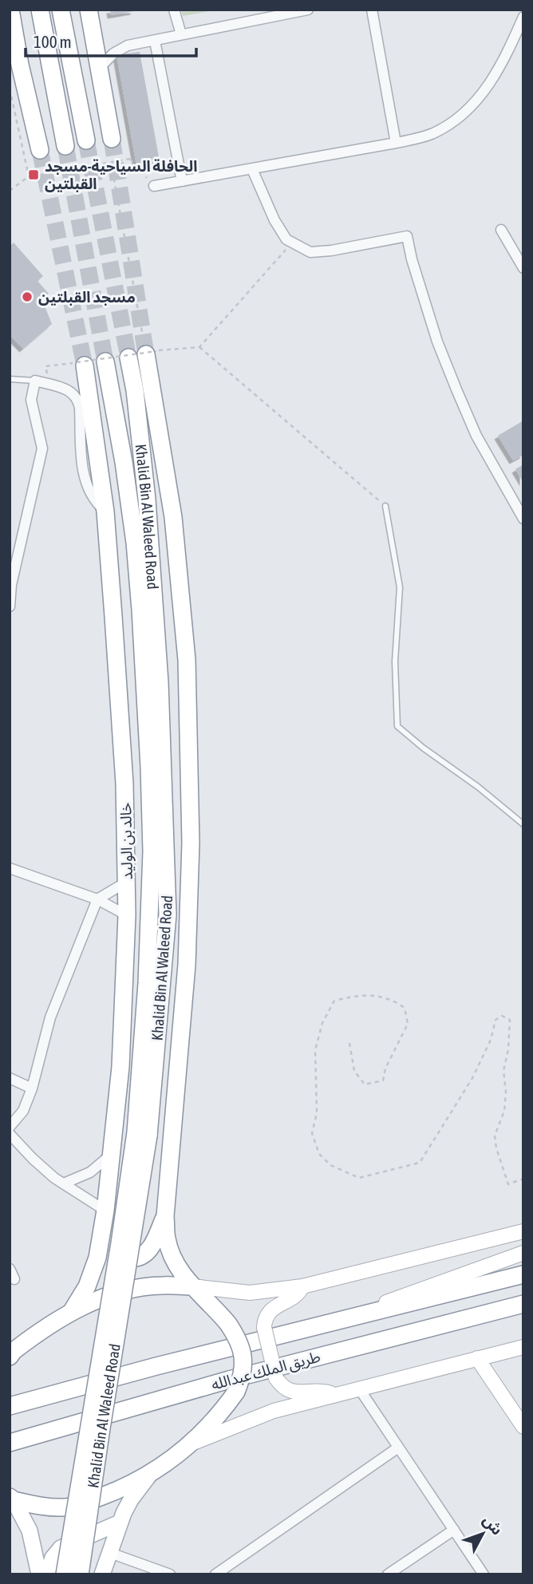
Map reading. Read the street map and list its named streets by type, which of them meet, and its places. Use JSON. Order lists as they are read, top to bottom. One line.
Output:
{"streets":{"highway":["Khalid Bin Al Waleed Road","خالد بن الوليد","طريق الملك عبدالله"]},"places":{"transit":["الحافلة السياحية-مسجد القبلتين"],"other":["مسجد القبلتين"]},"scale_bar":"100 m","north":"top right"}
